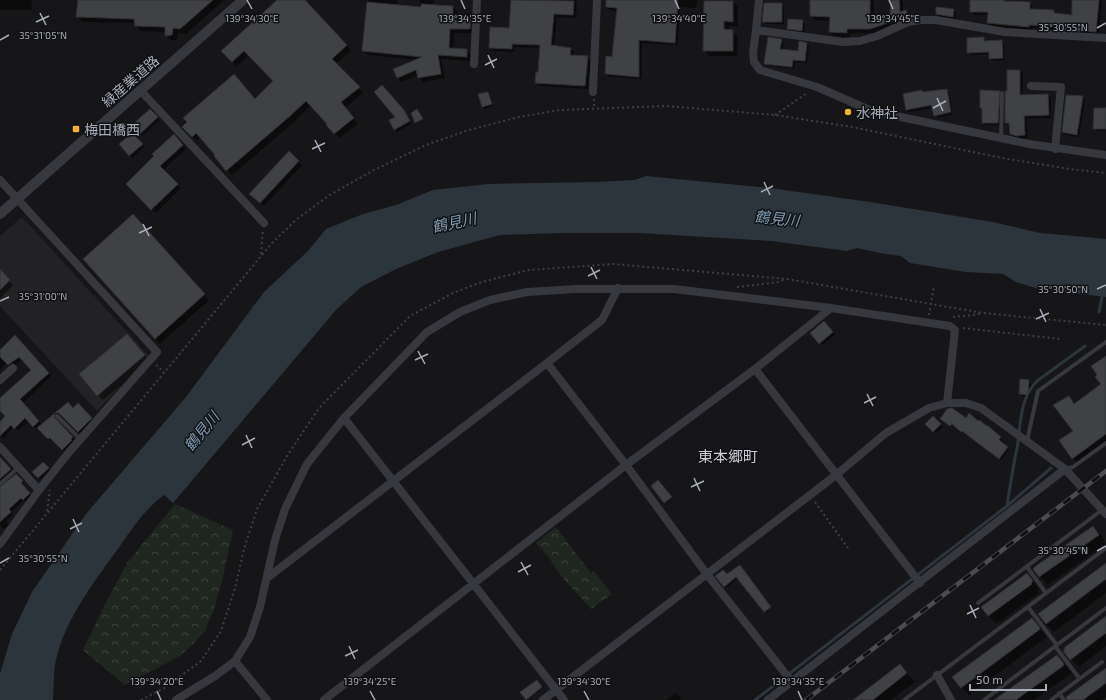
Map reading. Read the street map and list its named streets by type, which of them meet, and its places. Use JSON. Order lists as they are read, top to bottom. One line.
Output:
{"streets":{"street":["緑産業道路"]},"districts":["東本郷町"],"water":["鶴見川"],"places":{"other":["水神社"],"transit":["梅田橋西"]},"scale_bar":"50 m","coordinates":["139°34'30\"E","139°34'35\"E","139°34'40\"E","139°34'45\"E","35°30'55\"N","35°31'05\"N","35°30'50\"N","35°31'00\"N","35°30'45\"N","139°34'20\"E","139°34'25\"E"]}
